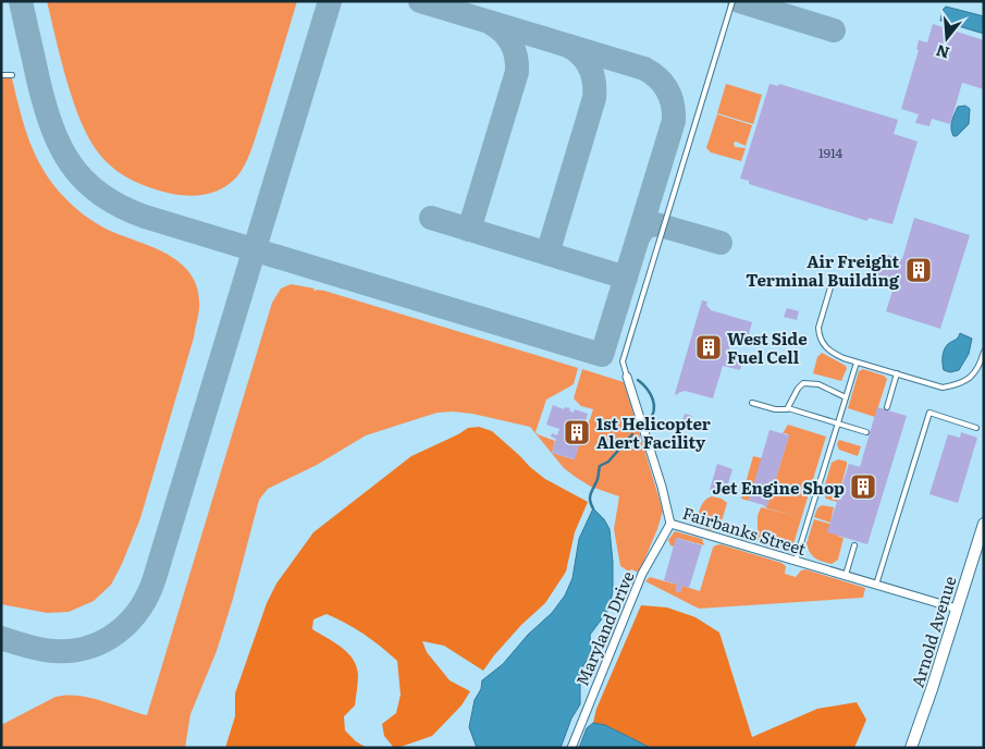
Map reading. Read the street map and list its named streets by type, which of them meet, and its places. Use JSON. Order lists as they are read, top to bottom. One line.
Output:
{"streets":{"street":["Fairbanks Street","Maryland Drive","Arnold Avenue"]},"crossings":[["Fairbanks Street","Maryland Drive"],["Fairbanks Street","Arnold Avenue"]],"places":{"building":["Air Freight Terminal Building","West Side Fuel Cell","1st Helicopter Alert Facility","Jet Engine Shop"]},"house_numbers":["1914"],"north":"bottom"}
